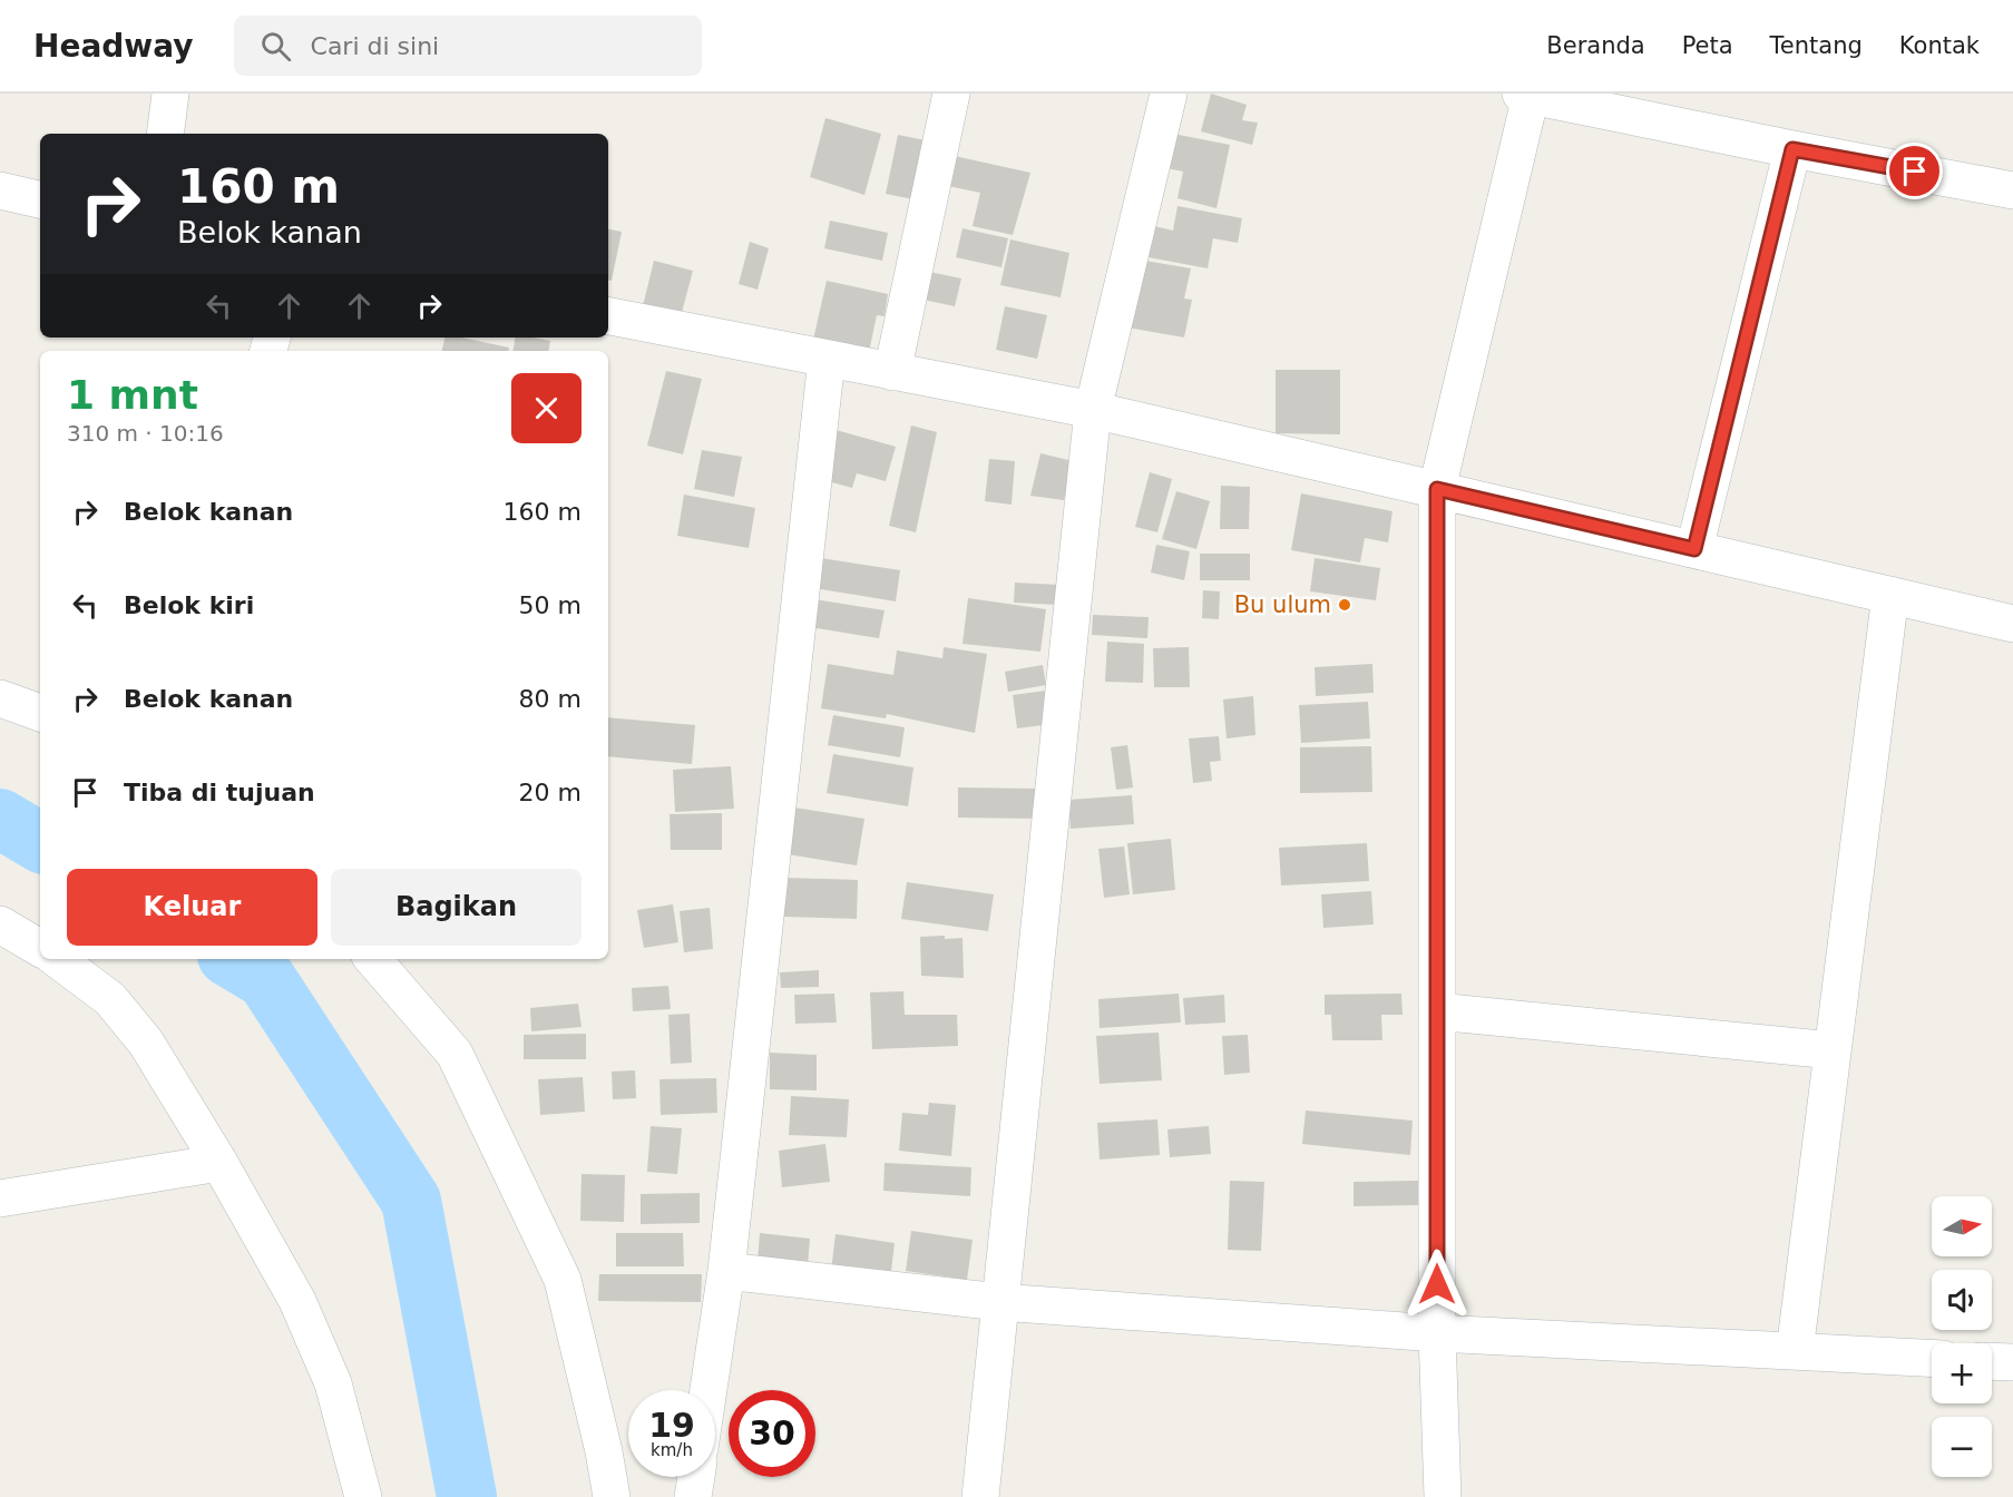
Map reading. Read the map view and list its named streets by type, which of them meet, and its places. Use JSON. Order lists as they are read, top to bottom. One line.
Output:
{"places":["Bu ulum"],"north":"right","page":{"header":"Headway","search":"Cari di sini","nav":["Beranda","Peta","Tentang","Kontak"],"turn":["160 m","Belok kanan"],"heading":["1 mnt","310 m · 10:16"],"list":[{"name":"Belok kanan","value":"160 m"},{"name":"Belok kiri","value":"50 m"},{"name":"Belok kanan","value":"80 m"},{"name":"Tiba di tujuan","value":"20 m"}],"buttons":["Keluar","Bagikan"],"map_buttons":["+","−"],"speed":"19 km/h","limit":"30"}}
